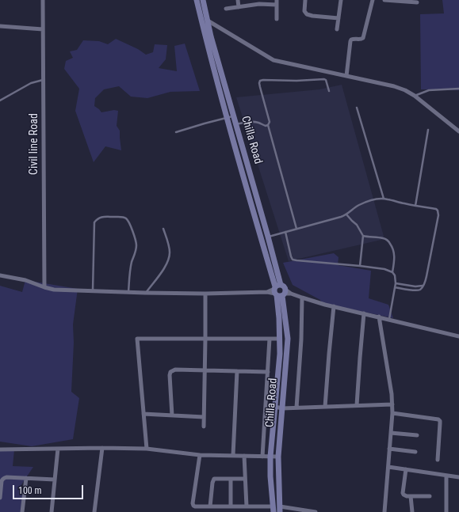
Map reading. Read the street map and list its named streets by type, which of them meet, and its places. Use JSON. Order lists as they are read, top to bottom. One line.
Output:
{"streets":{"main road":["Chilla Road"],"street":["Civil line Road"]},"scale_bar":"100 m"}
